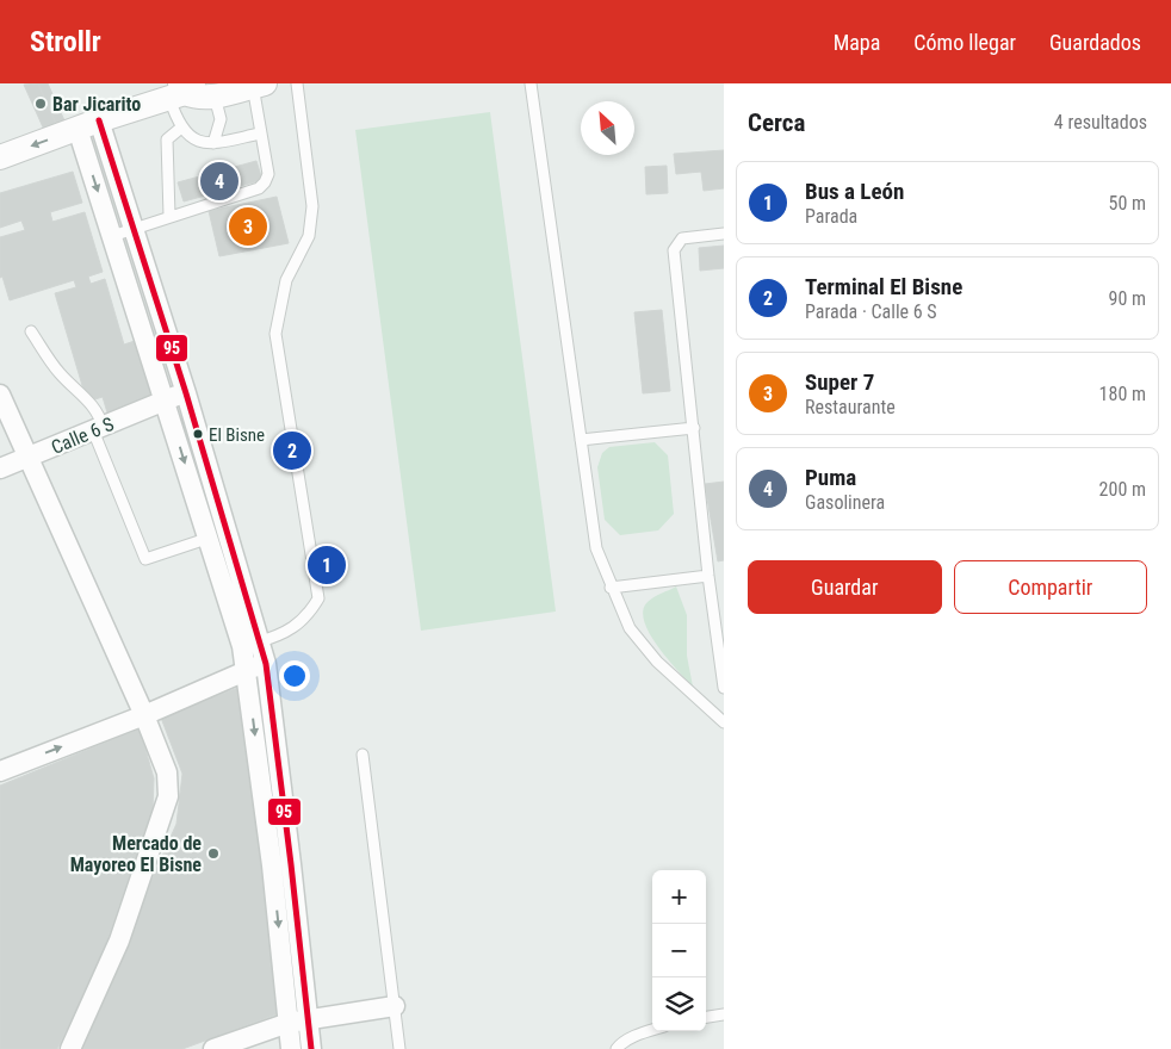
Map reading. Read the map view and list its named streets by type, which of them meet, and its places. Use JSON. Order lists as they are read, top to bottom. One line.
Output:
{"streets":{"street":["Calle 6 S"]},"places":["Bar Jicarito","El Bisne","Mercado de Mayoreo El Bisne"],"lines":["transit line 95"],"north":"top left","page":{"header":"Strollr","nav":["Mapa","Cómo llegar","Guardados"],"heading":["Cerca","4 resultados"],"pins":["4","3","2","1"],"list":[{"mark":"1","name":"Bus a León","note":"Parada","value":"50 m"},{"mark":"2","name":"Terminal El Bisne","note":"Parada · Calle 6 S","value":"90 m"},{"mark":"3","name":"Super 7","note":"Restaurante","value":"180 m"},{"mark":"4","name":"Puma","note":"Gasolinera","value":"200 m"}],"buttons":["Guardar","Compartir"],"map_buttons":["+","−"]}}
